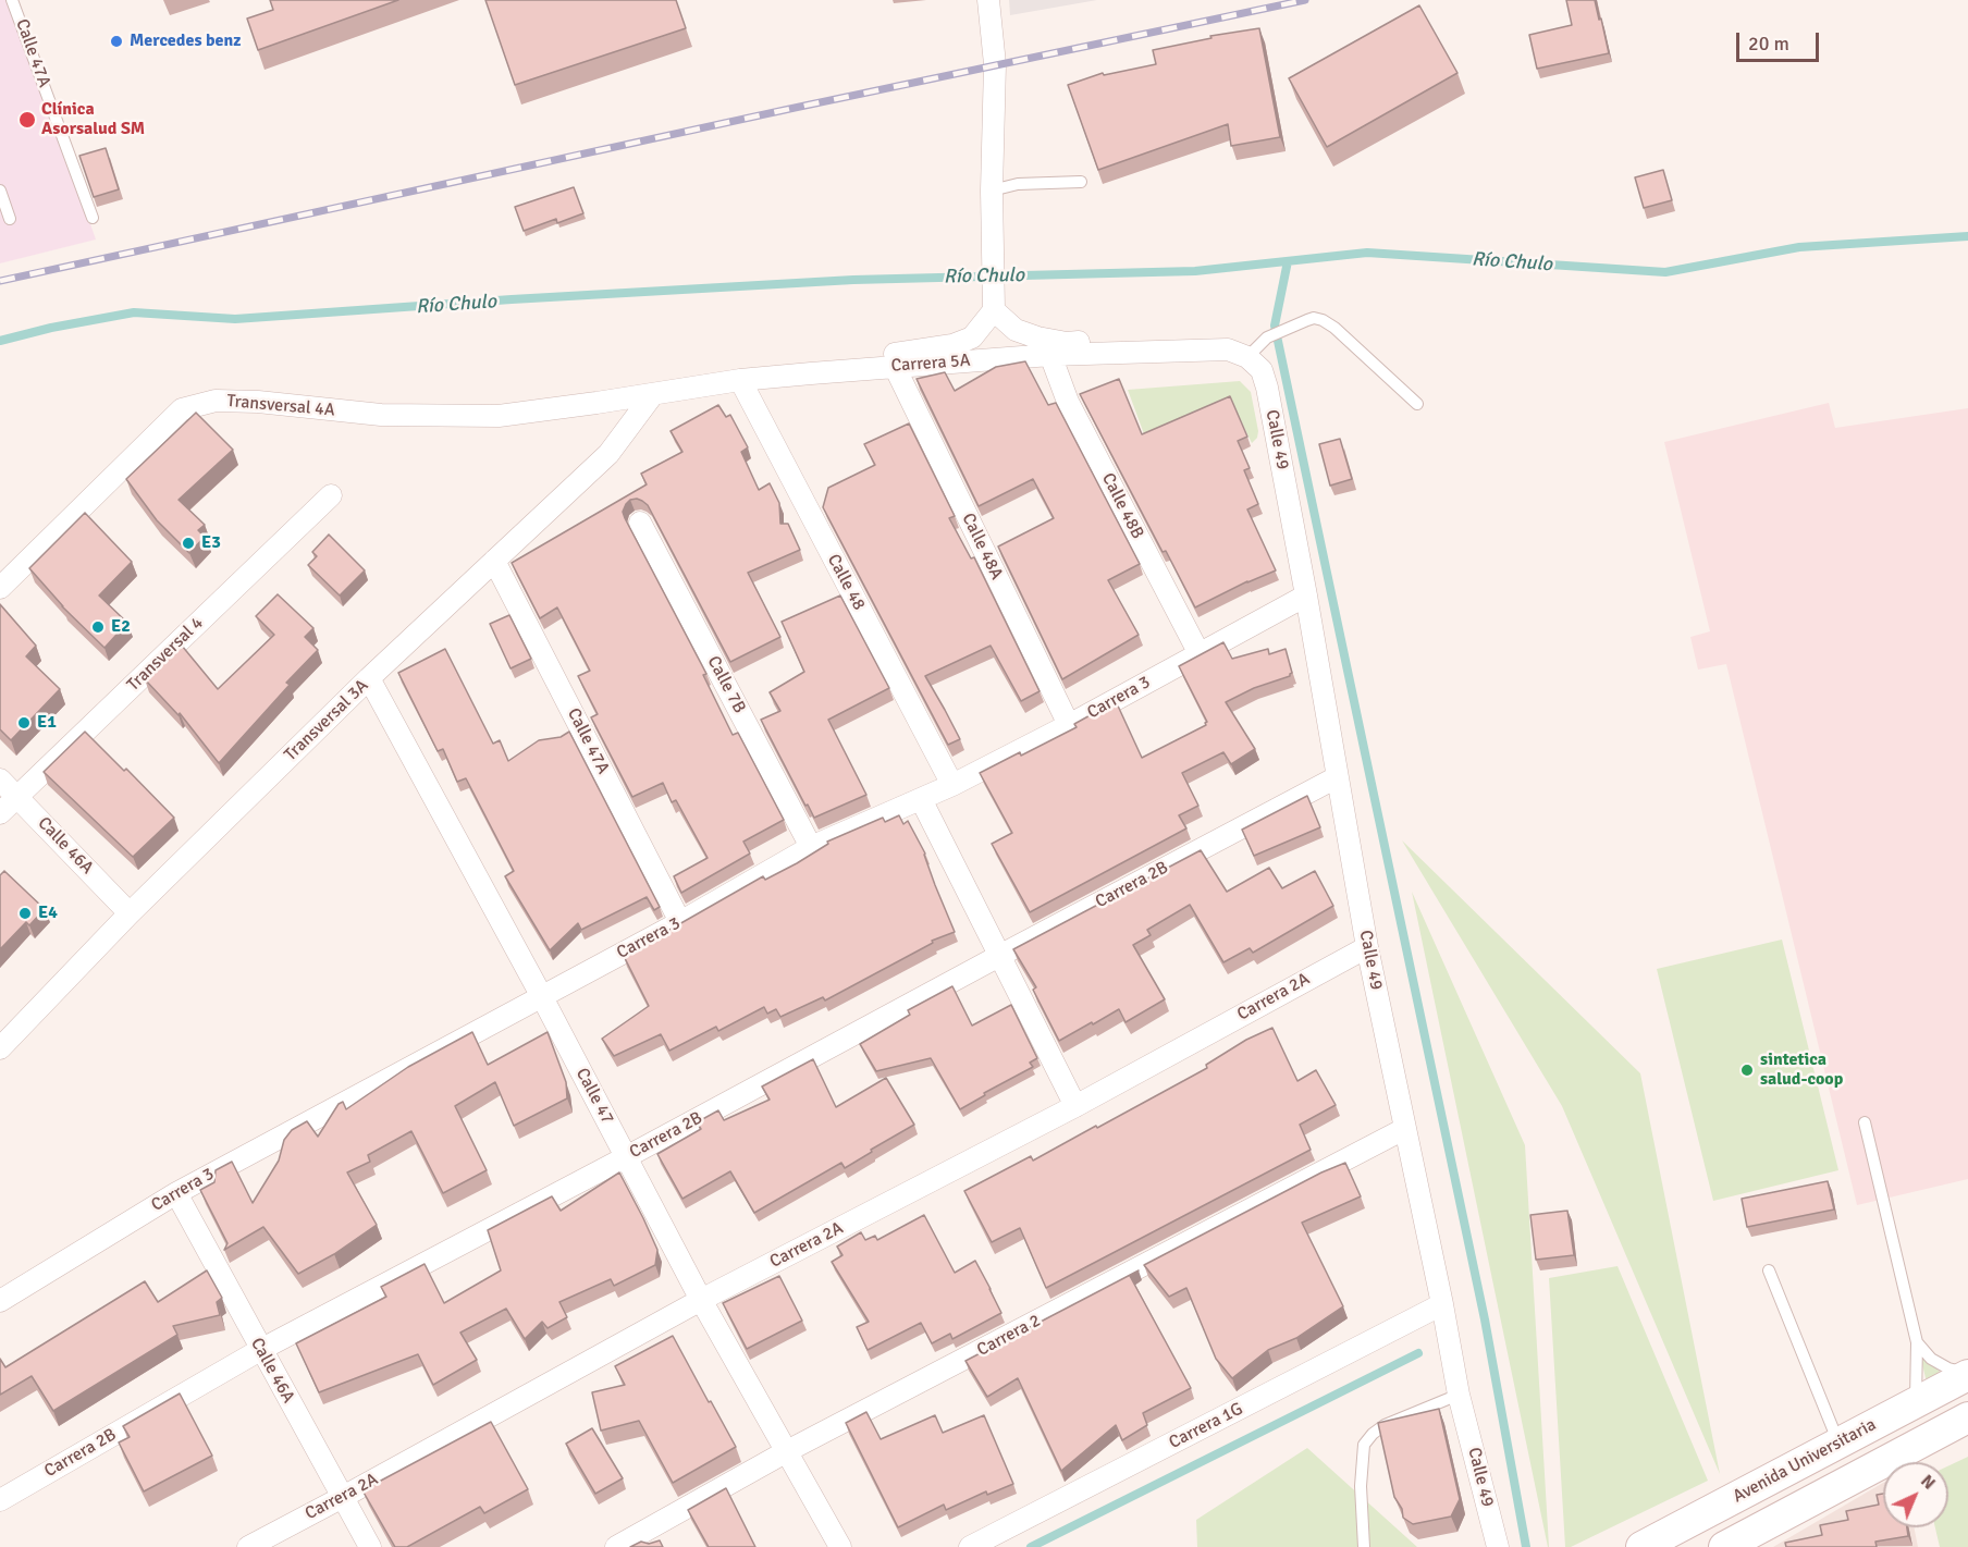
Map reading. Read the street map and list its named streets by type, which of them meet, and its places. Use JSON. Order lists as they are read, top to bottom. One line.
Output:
{"streets":{"main road":["Avenida Universitaria"],"street":["Calle 47A","Carrera 5A","Transversal 4A","Calle 49","Calle 48B","Calle 48A","Calle 48","Transversal 4","Calle 7B","Carrera 3","Transversal 3A","Calle 46A","Carrera 2B","Carrera 2A","Calle 47","Carrera 2","Carrera 1G"]},"crossings":[["Calle 47A","Carrera 3"],["Calle 47A","Transversal 3A"],["Carrera 5A","Transversal 4A"],["Carrera 5A","Calle 49"],["Carrera 5A","Calle 48B"],["Carrera 5A","Calle 48A"],["Carrera 5A","Calle 48"],["Carrera 5A","Transversal 3A"],["Calle 49","Carrera 3"],["Calle 49","Carrera 2B"],["Calle 49","Carrera 2A"],["Calle 49","Carrera 2"],["Calle 49","Carrera 1G"],["Calle 48B","Carrera 3"],["Calle 48A","Carrera 3"],["Calle 48","Carrera 3"],["Transversal 4","Calle 46A"],["Calle 7B","Carrera 3"],["Carrera 3","Calle 46A"],["Carrera 3","Calle 47"],["Transversal 3A","Calle 46A"],["Transversal 3A","Calle 47"],["Calle 46A","Carrera 2B"],["Calle 46A","Carrera 2A"],["Carrera 2B","Calle 47"],["Carrera 2A","Calle 47"],["Calle 47","Carrera 2"]],"water":["Río Chulo"],"places":["Mercedes benz","Clínica Asorsalud SM","E3","E2","E1","E4","sintetica salud-coop"],"scale_bar":"20 m","north":"top right"}
